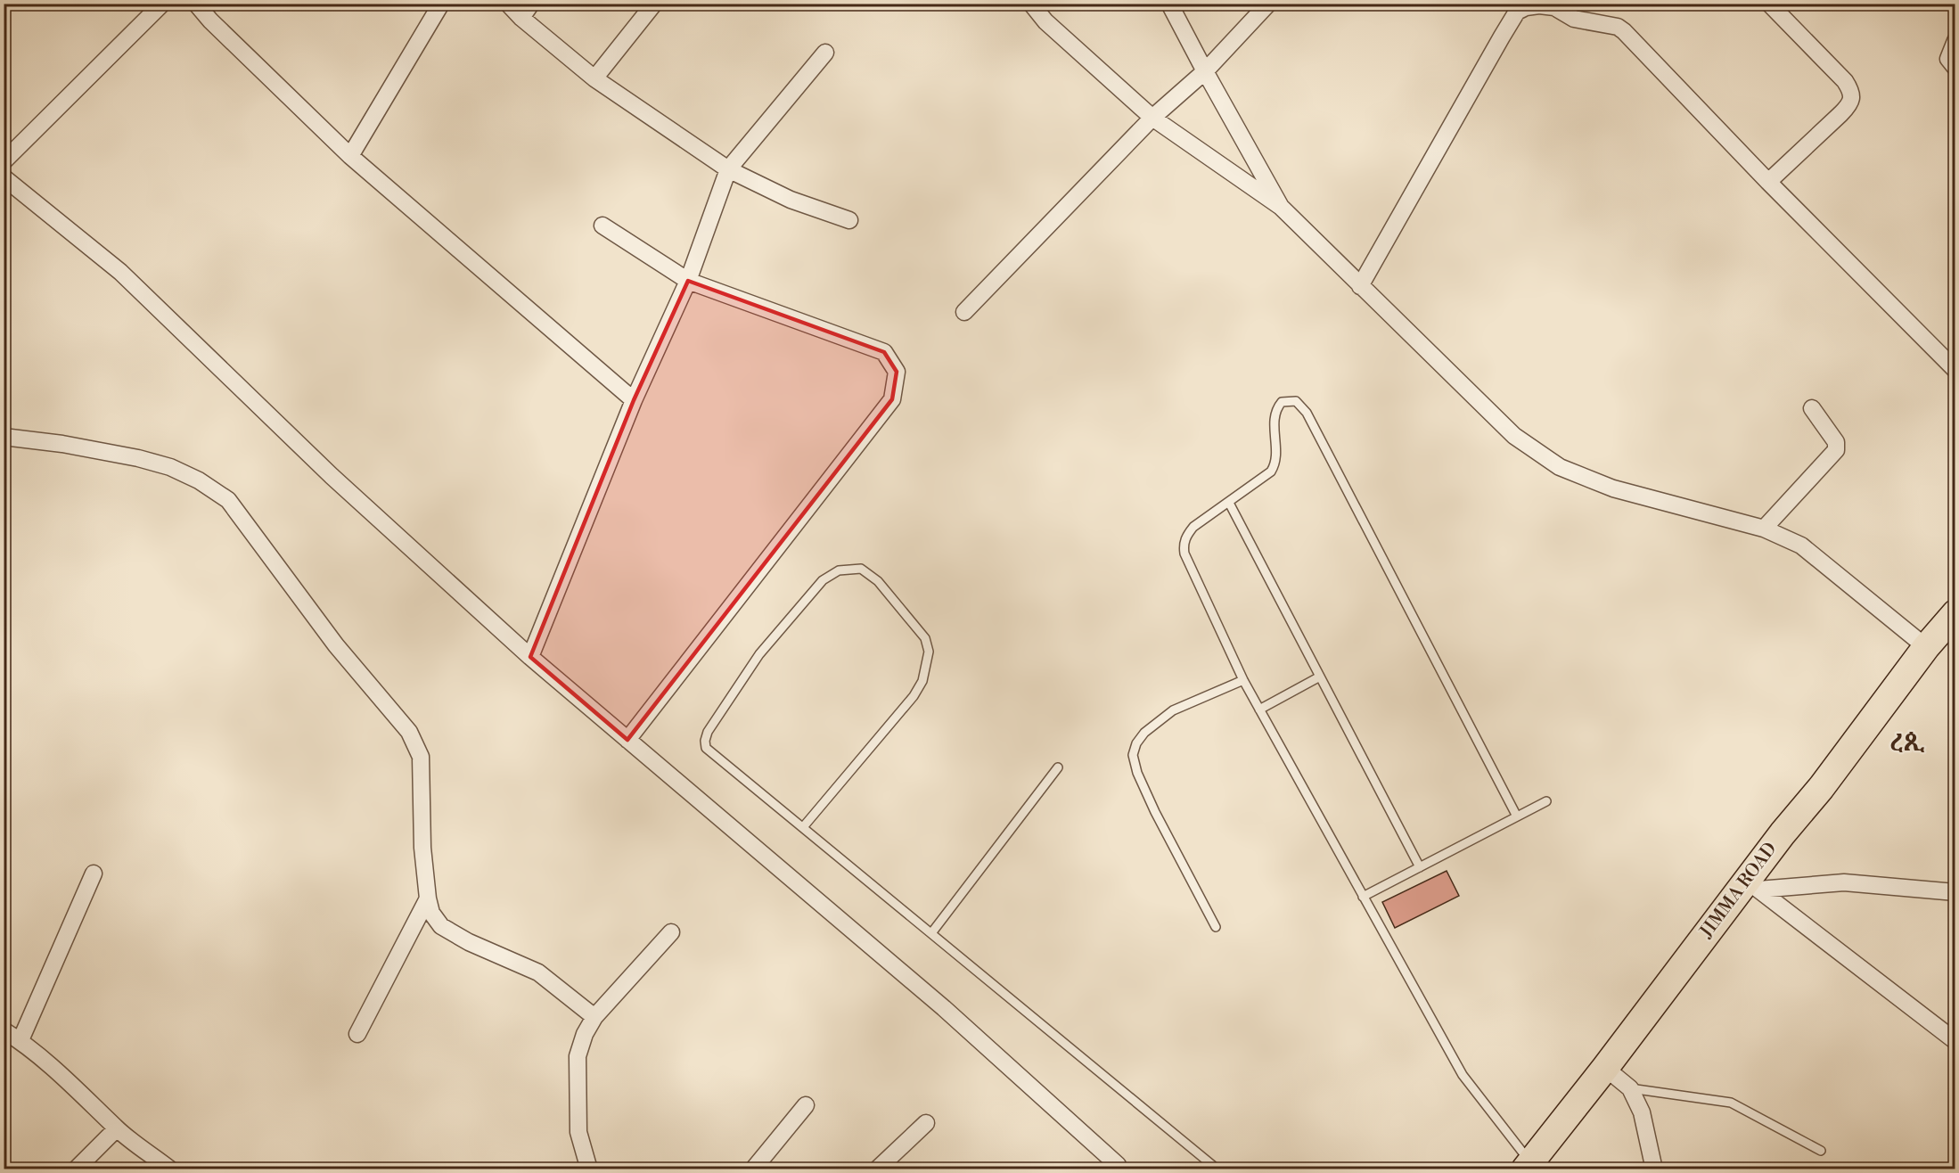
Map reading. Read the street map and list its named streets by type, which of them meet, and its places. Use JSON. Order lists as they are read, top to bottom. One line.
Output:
{"streets":{"highway":["JIMMA ROAD"]},"districts":["ረጲ"]}
